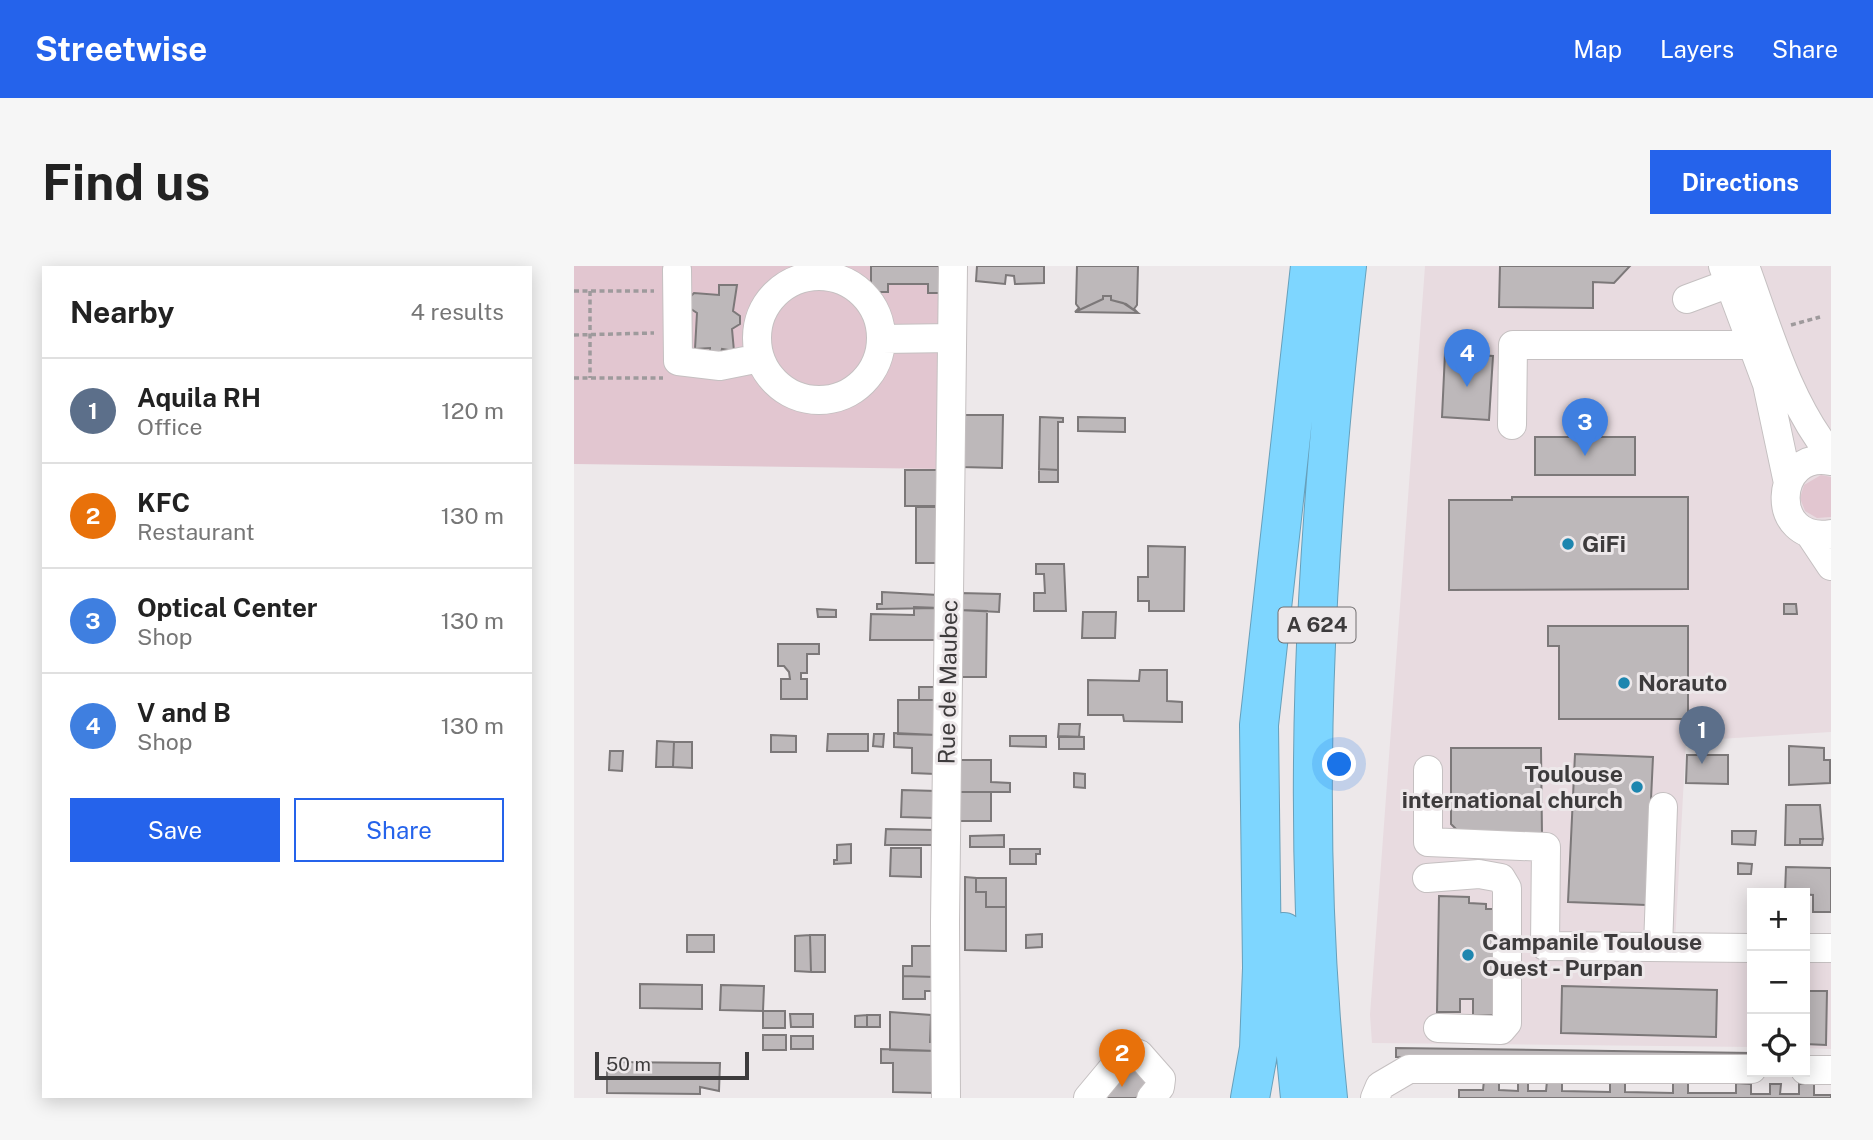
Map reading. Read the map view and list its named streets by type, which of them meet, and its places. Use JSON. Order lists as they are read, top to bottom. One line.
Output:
{"streets":{"highway":["A 624"],"street":["Rue de Maubec"]},"places":["GiFi","Norauto","Toulouse international church","Campanile Toulouse Ouest - Purpan"],"scale_bar":"50 m","page":{"header":"Streetwise","nav":["Map","Layers","Share"],"buttons":["Directions",["Save","Share"]],"title":"Find us","heading":["Nearby","4 results"],"pins":["4","3","1","2"],"list":[{"mark":"1","name":"Aquila RH","note":"Office","value":"120 m"},{"mark":"2","name":"KFC","note":"Restaurant","value":"130 m"},{"mark":"3","name":"Optical Center","note":"Shop","value":"130 m"},{"mark":"4","name":"V and B","note":"Shop","value":"130 m"}],"map_buttons":["+","−"],"scale":"50 m"}}
